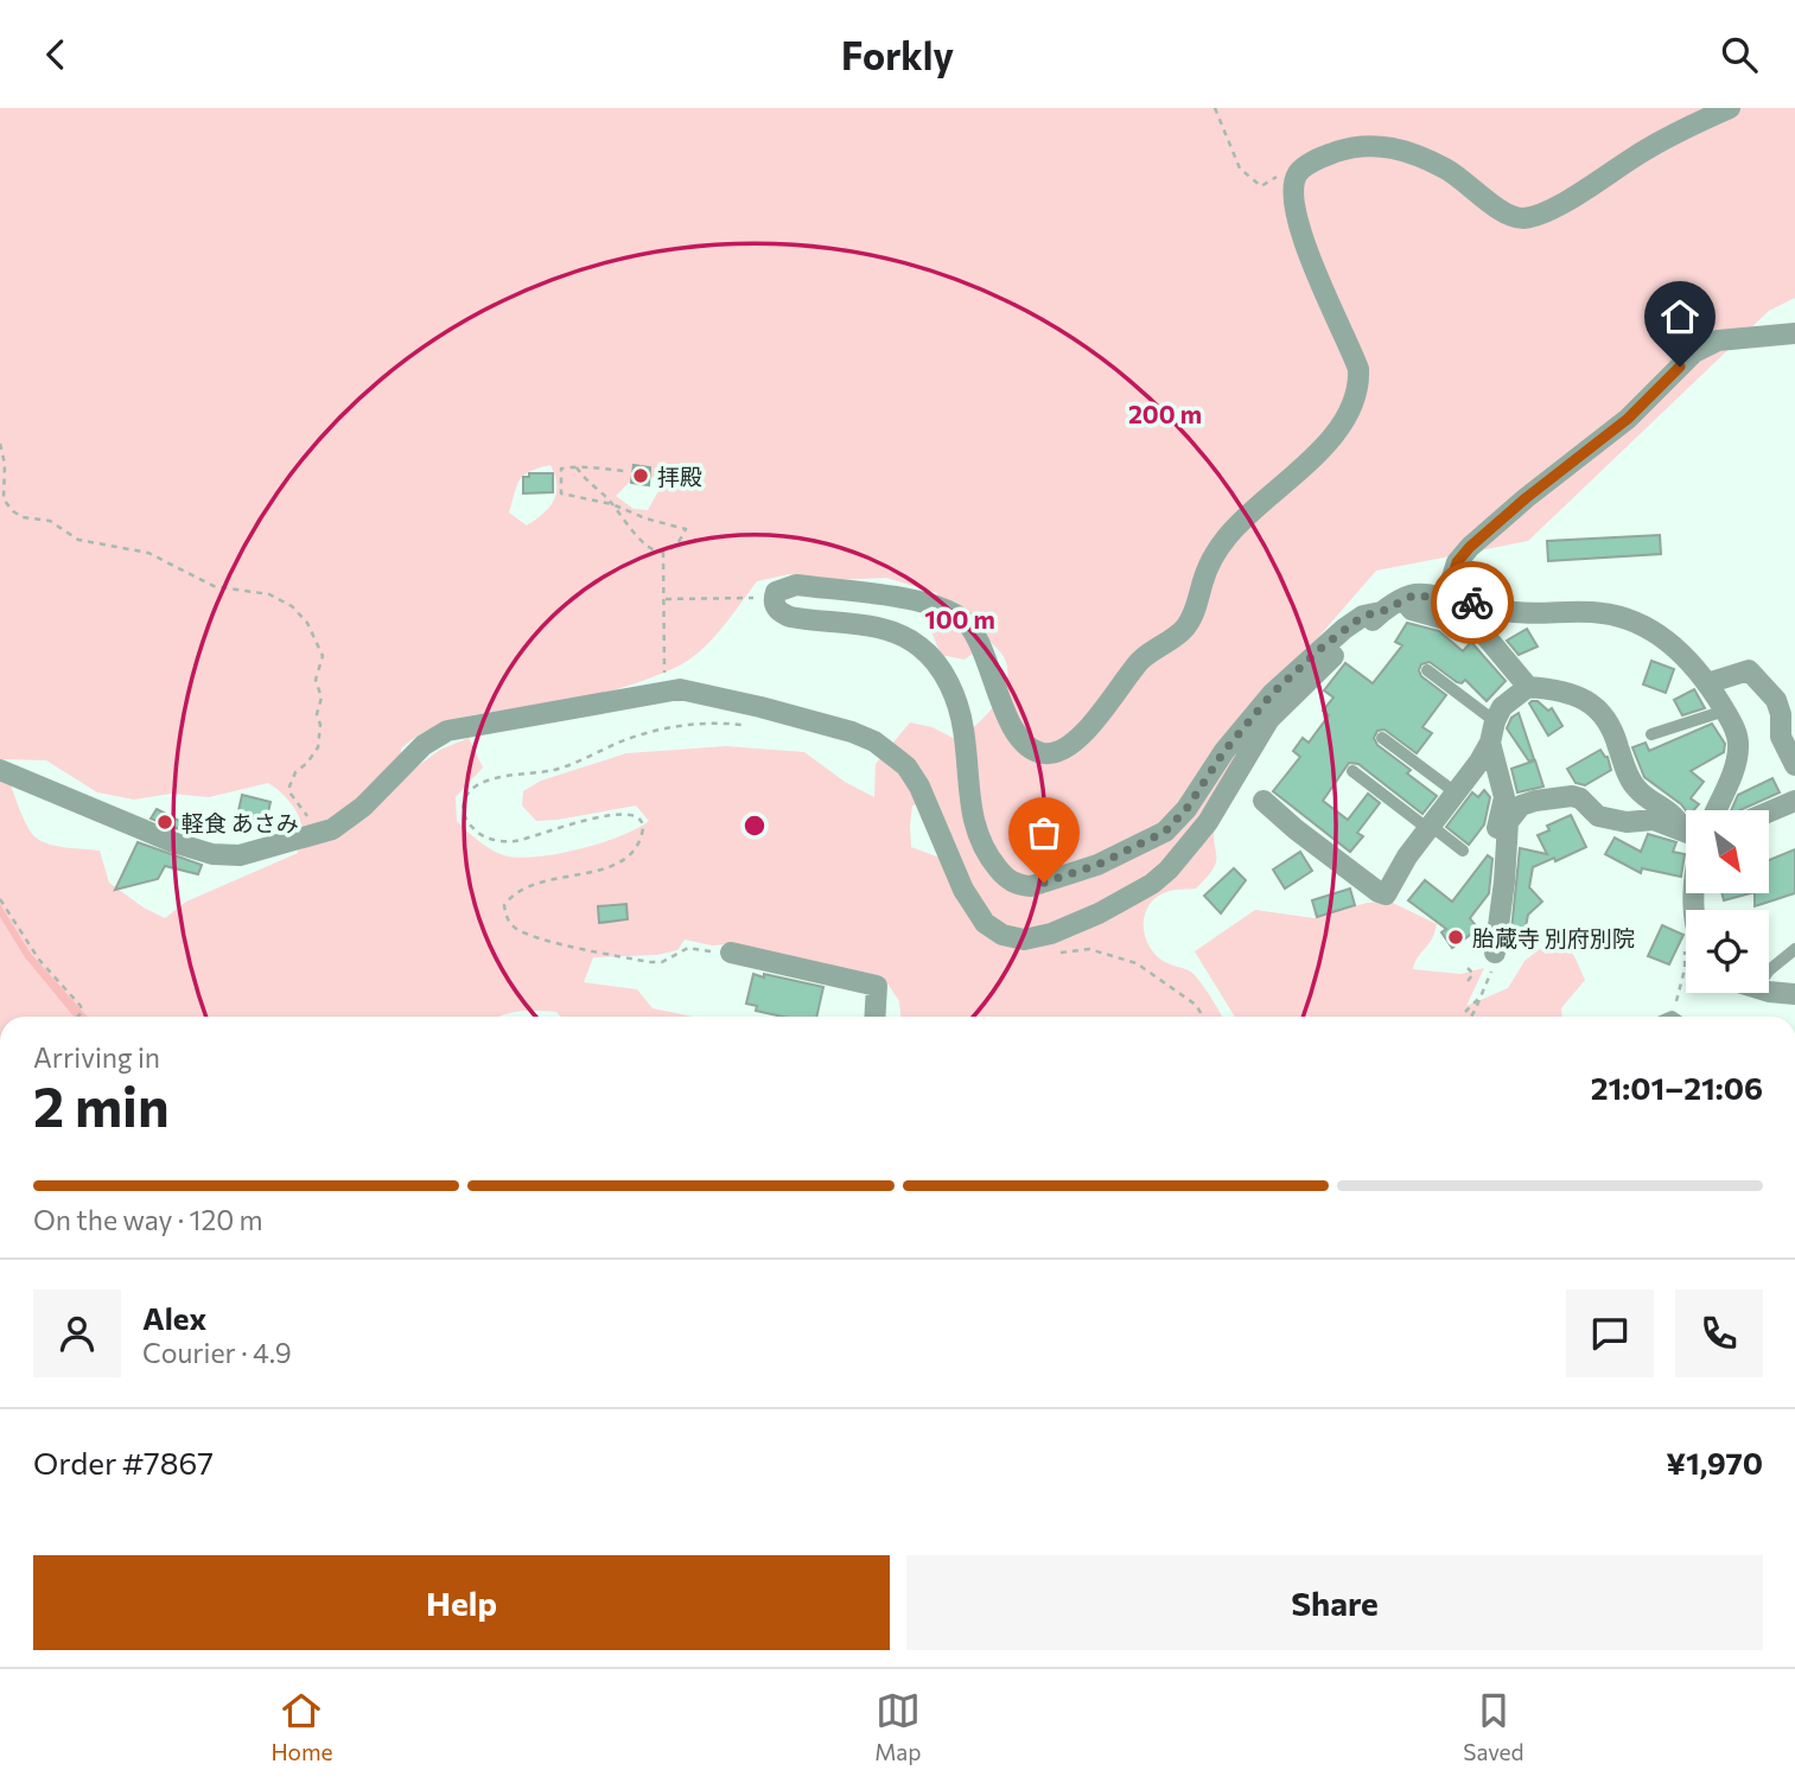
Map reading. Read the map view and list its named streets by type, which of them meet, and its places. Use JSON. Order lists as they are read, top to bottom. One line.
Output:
{"places":["拝殿","軽食 あさみ","胎蔵寺 別府別院"],"north":"bottom right","page":{"header":"Forkly","heading":["2 min","Arriving in","21:01–21:06"],"panel":["Alex","Courier · 4.9","Order #7867","¥1,970"],"bar":"On the way · 120 m","buttons":["Help","Share"],"tabs":["Home","Map","Saved"]},"rings":["200 m","100 m"]}
